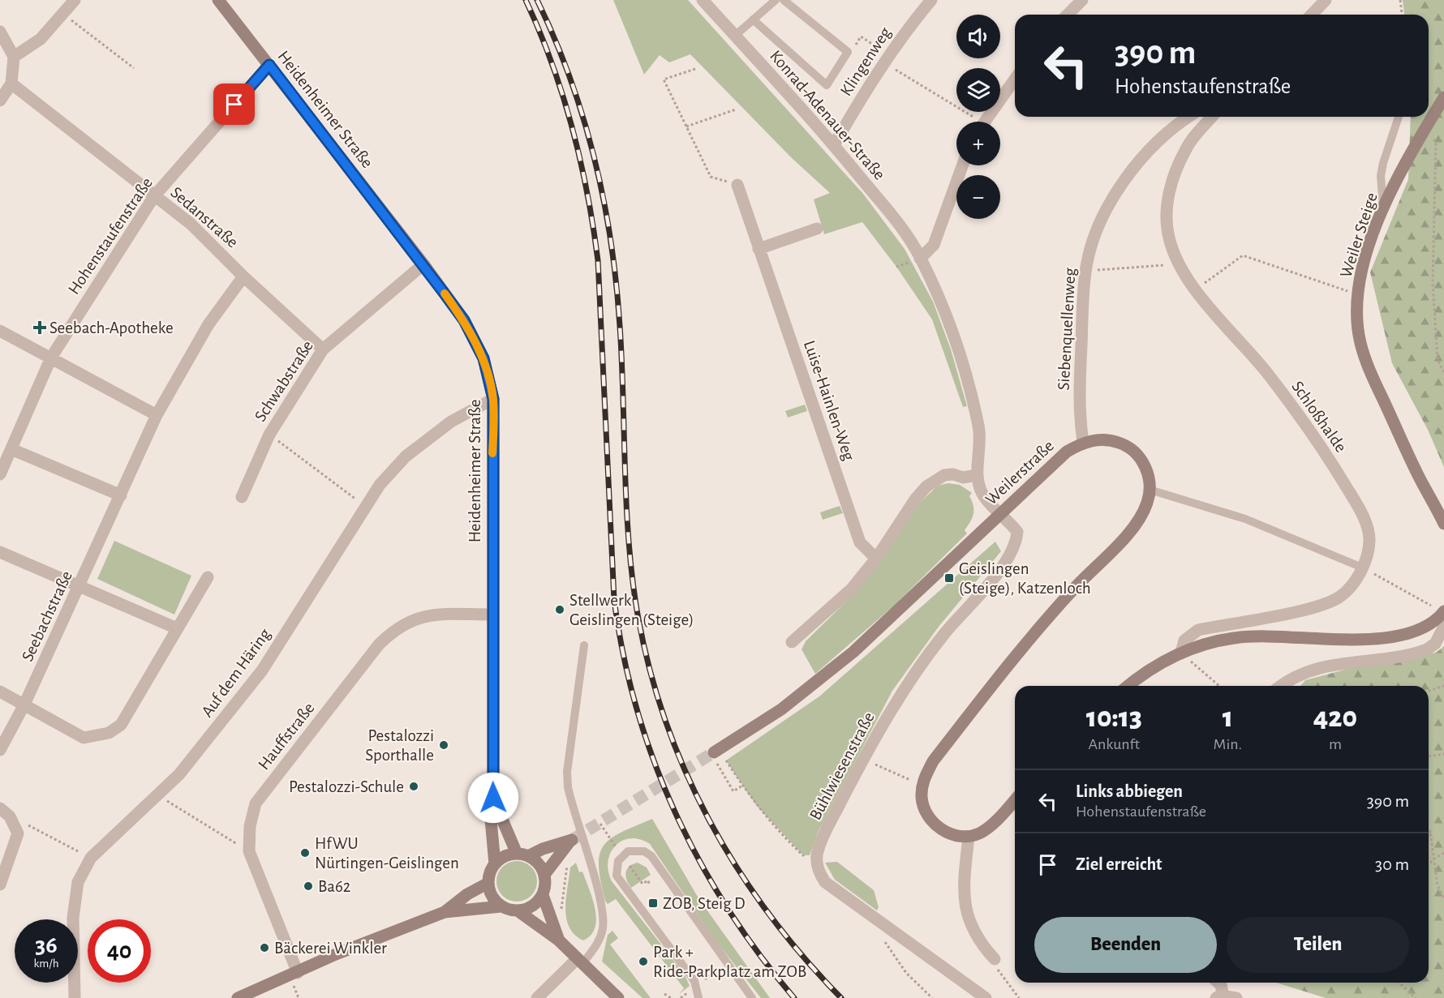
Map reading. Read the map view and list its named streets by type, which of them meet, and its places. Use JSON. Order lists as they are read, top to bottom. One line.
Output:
{"streets":{"street":["Klingenweg","Heidenheimer Straße","Konrad-Adenauer-Straße","Sedanstraße","Weiler Steige","Hohenstaufenstraße","Siebenquellenweg","Schwabstraße","Luise-Hainlen-Weg","Schloßhalde","Weilerstraße","Seebachstraße","Auf dem Häring","Hauffstraße","Bühlwiesenstraße"]},"crossings":[["Klingenweg","Konrad-Adenauer-Straße"],["Heidenheimer Straße","Hohenstaufenstraße"],["Heidenheimer Straße","Schwabstraße"],["Heidenheimer Straße","Auf dem Häring"],["Heidenheimer Straße","Hauffstraße"],["Konrad-Adenauer-Straße","Weilerstraße"],["Konrad-Adenauer-Straße","Bühlwiesenstraße"],["Sedanstraße","Hohenstaufenstraße"],["Sedanstraße","Schwabstraße"],["Sedanstraße","Seebachstraße"],["Siebenquellenweg","Weilerstraße"],["Weilerstraße","Bühlwiesenstraße"]],"places":{"health":["Seebach-Apotheke"],"transit":["Geislingen (Steige), Katzenloch","ZOB, Steig D"],"other":["Stellwerk Geislingen (Steige)","Pestalozzi Sporthalle","Pestalozzi-Schule","HfWU Nürtingen-Geislingen","Ba62","Bäckerei Winkler","Park + Ride-Parkplatz am ZOB"]},"page":{"map_buttons":["+","−"],"turn":["390 m","Hohenstaufenstraße"],"eta":["10:13","Ankunft","1","Min.","420","m"],"list":[{"name":"Links abbiegen","note":"Hohenstaufenstraße","value":"390 m"},{"name":"Ziel erreicht","value":"30 m"}],"buttons":["Beenden","Teilen"],"speed":"36 km/h","limit":"40"}}
